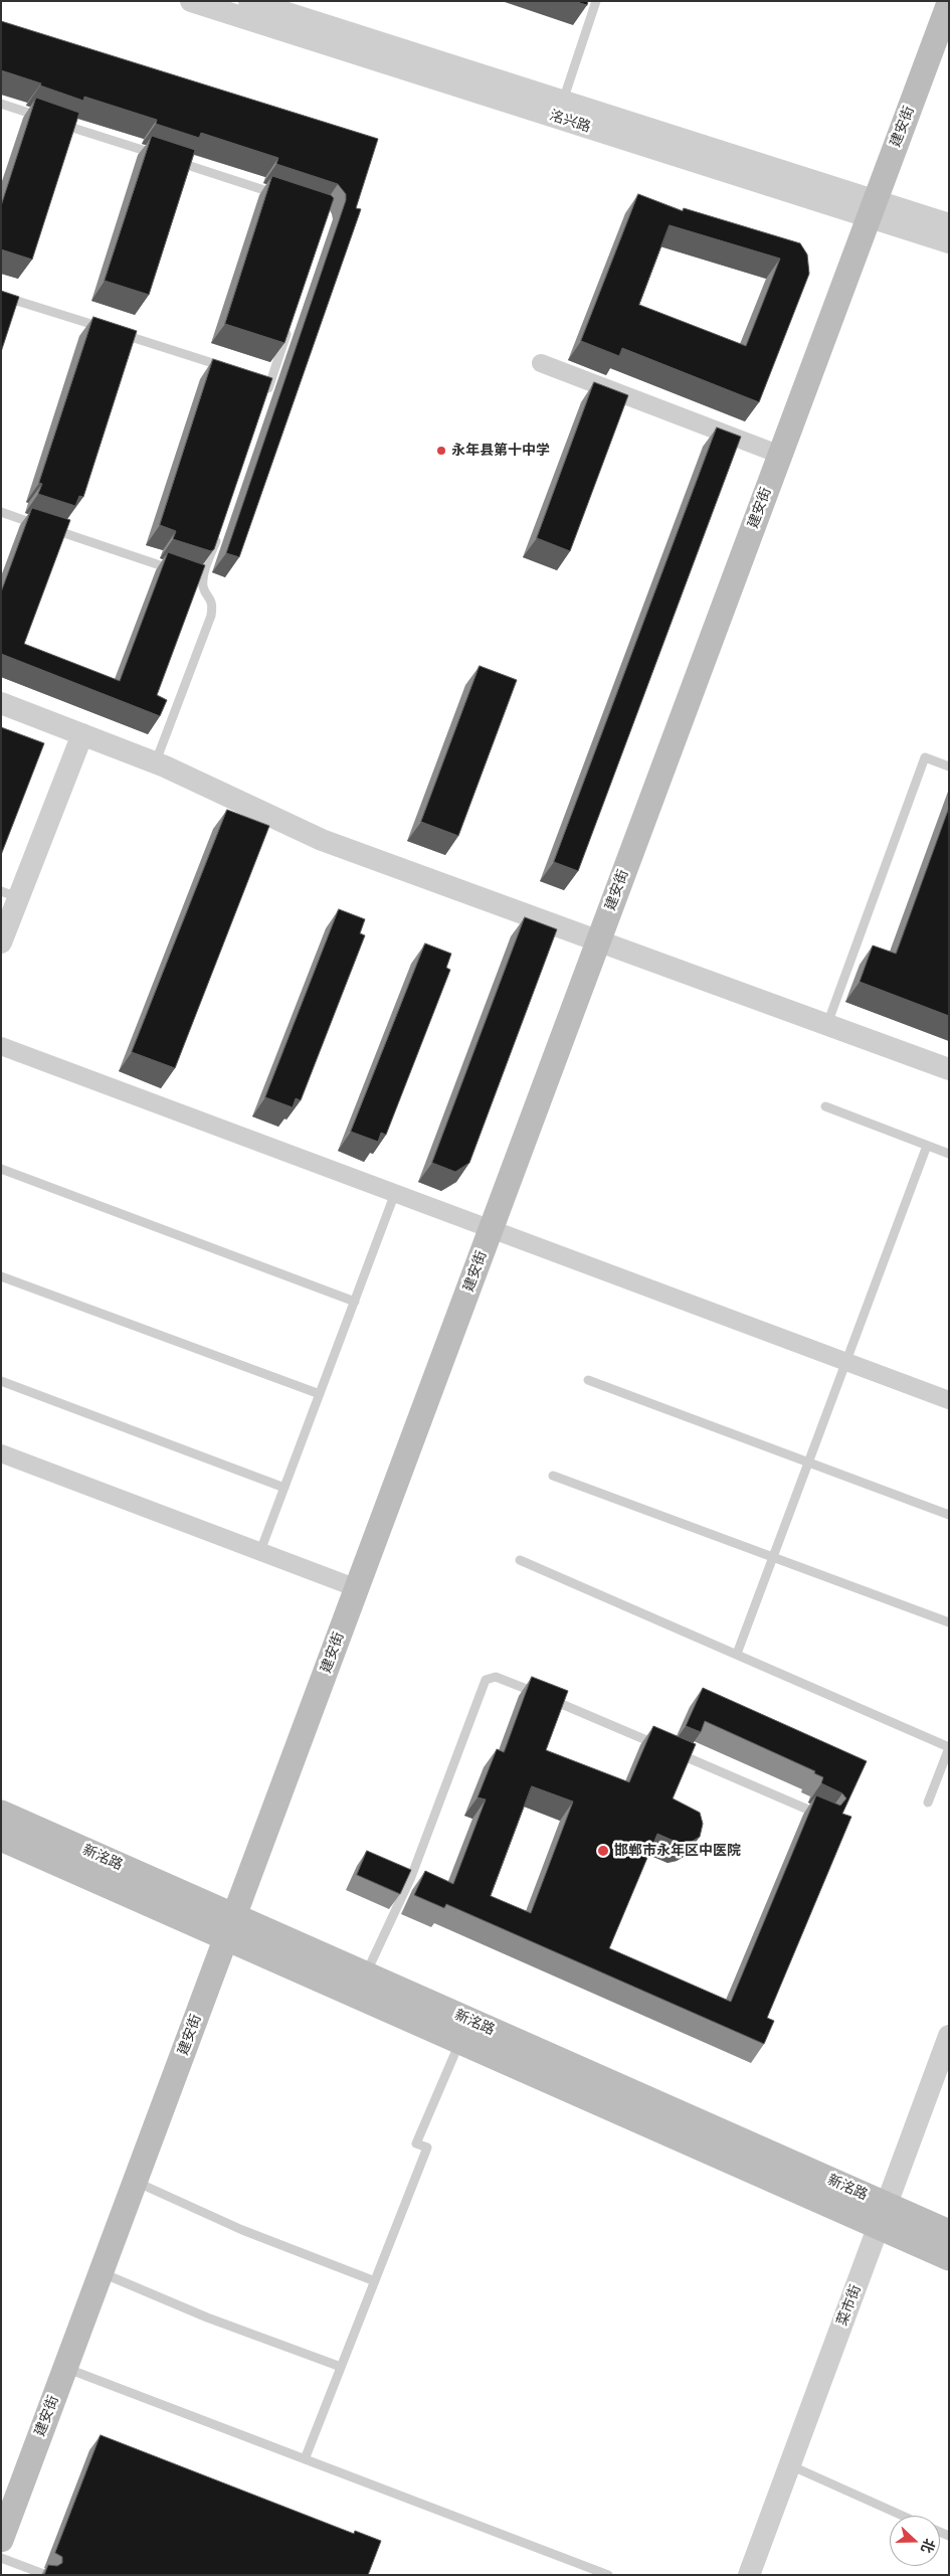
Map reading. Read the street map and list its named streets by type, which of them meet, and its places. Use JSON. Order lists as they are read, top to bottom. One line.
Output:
{"streets":{"main road":["建安街","新洺路"],"street":["洺兴路","菜市街"]},"crossings":[["洺兴路","建安街"],["建安街","新洺路"],["新洺路","菜市街"]],"places":["永年县第十中学","邯郸市永年区中医院"],"north":"right"}
